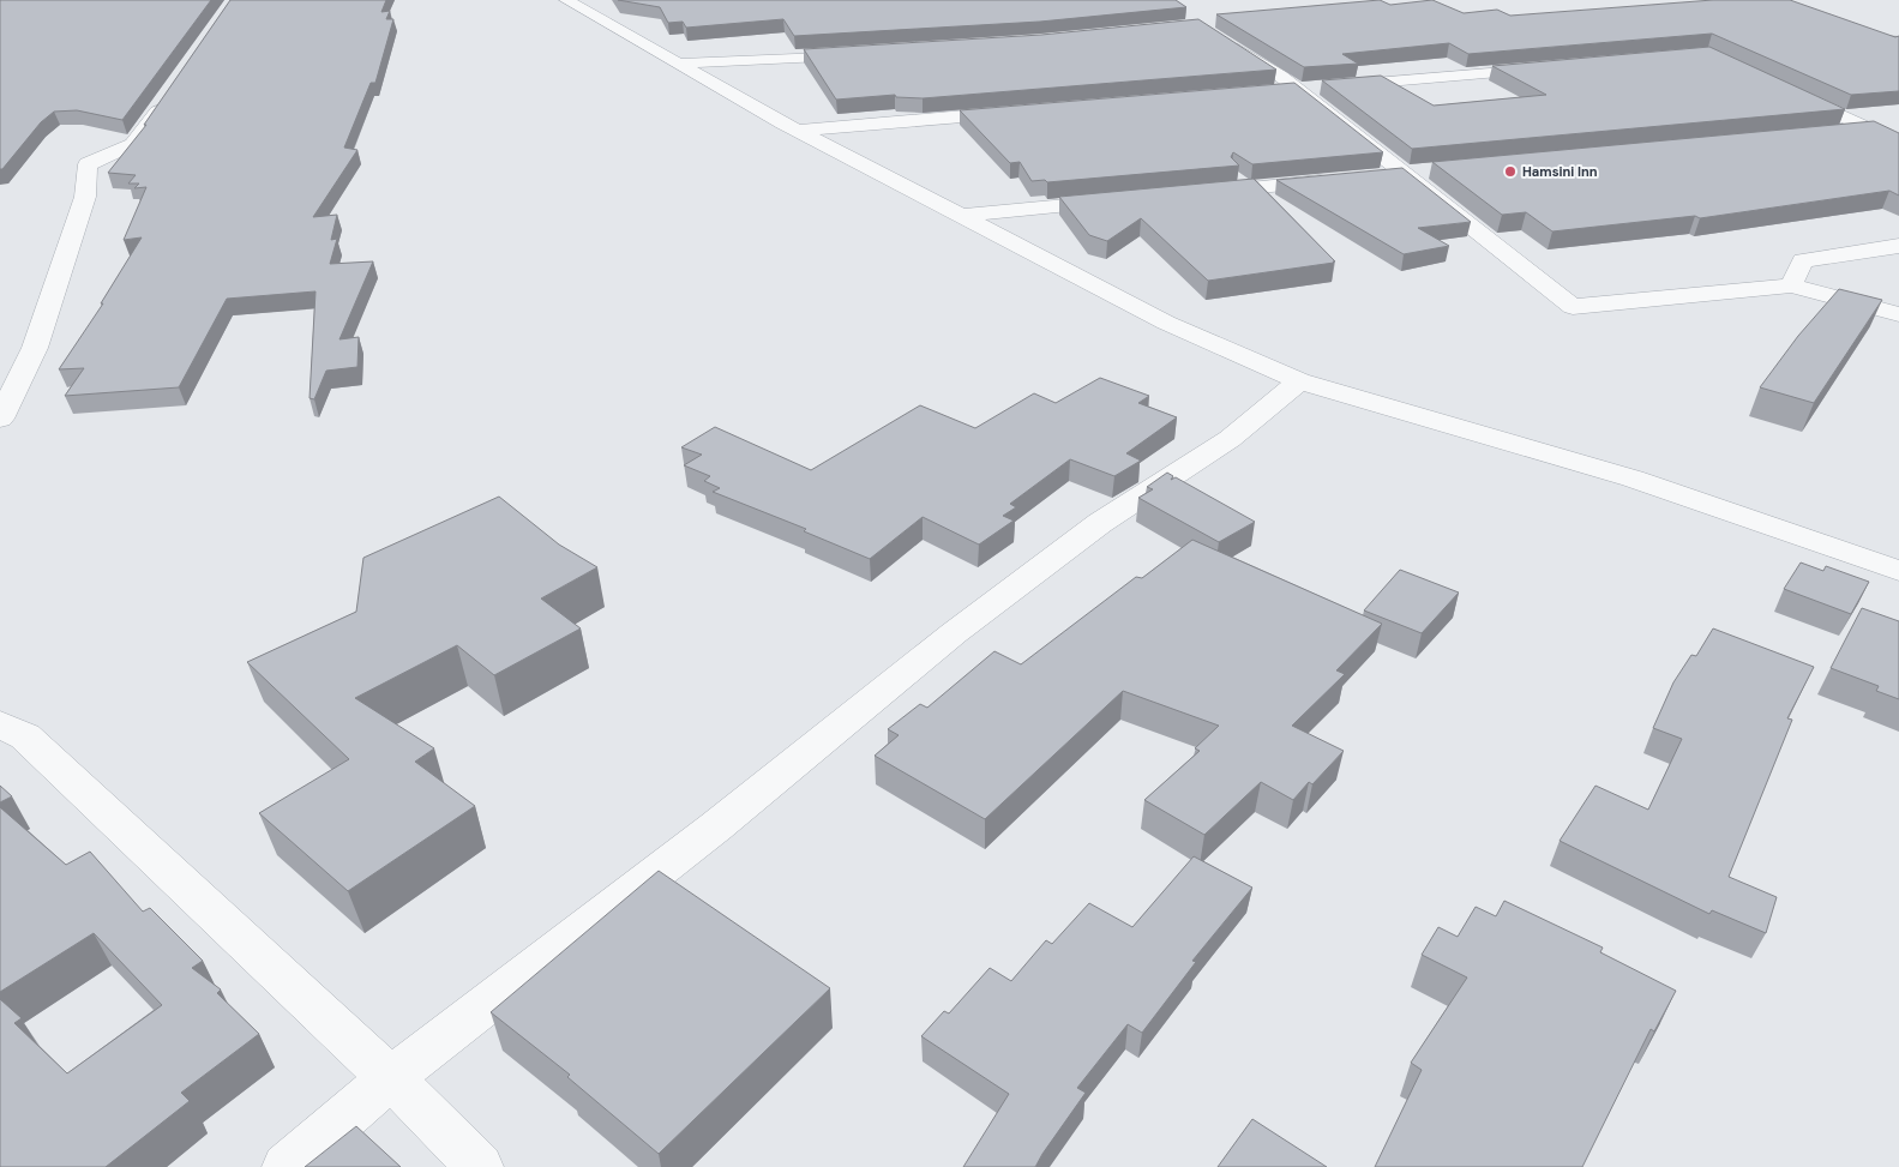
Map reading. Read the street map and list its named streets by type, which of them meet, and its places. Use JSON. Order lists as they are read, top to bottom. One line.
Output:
{"places":["Hamsini Inn"]}
